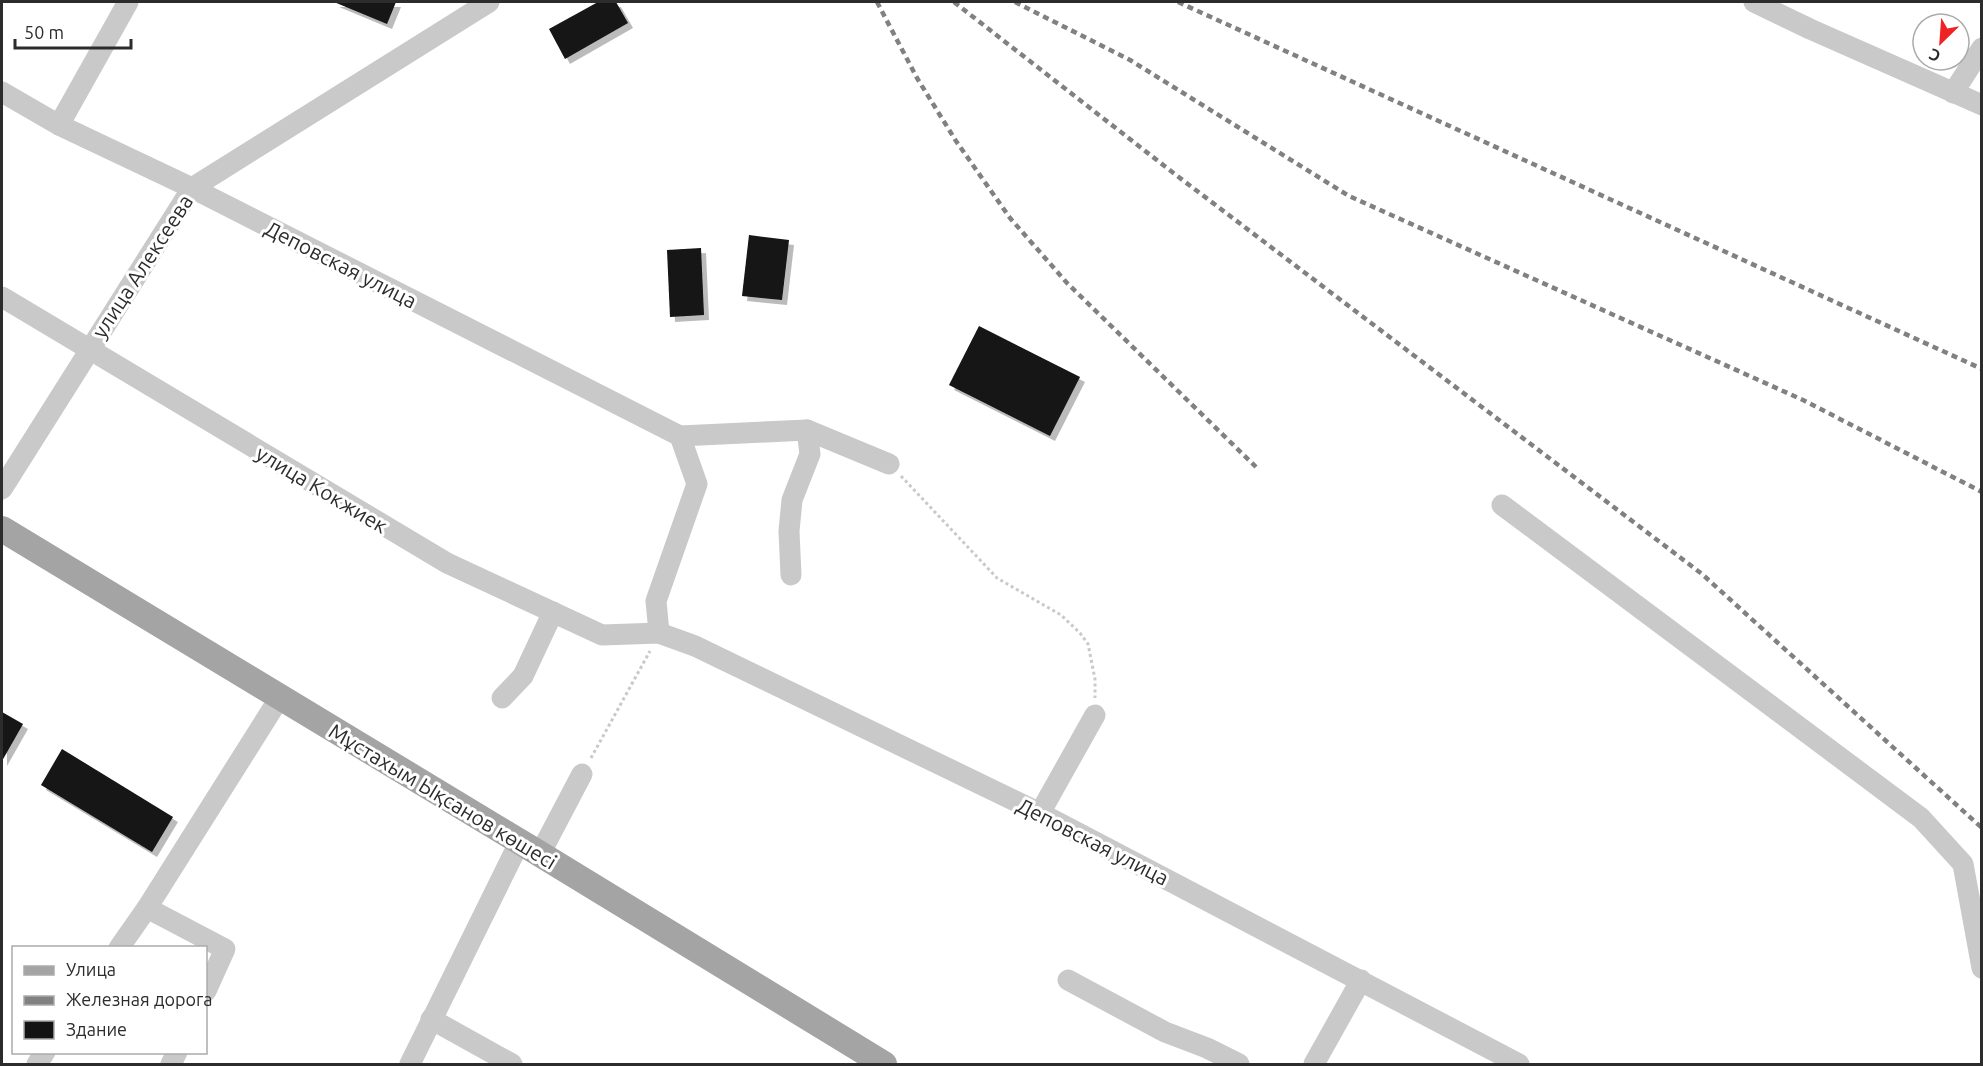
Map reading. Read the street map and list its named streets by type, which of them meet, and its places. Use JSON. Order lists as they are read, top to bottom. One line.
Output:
{"streets":{"main road":["Мұстахым Ықсанов көшесі"],"street":["Деповская улица","улица Алексеева","улица Кокжиек"]},"crossings":[["Деповская улица","улица Алексеева"],["Деповская улица","улица Кокжиек"],["улица Алексеева","улица Кокжиек"]],"legend":["Улица","Железная дорога","Здание"],"scale_bar":"50 m","north":"bottom left"}
